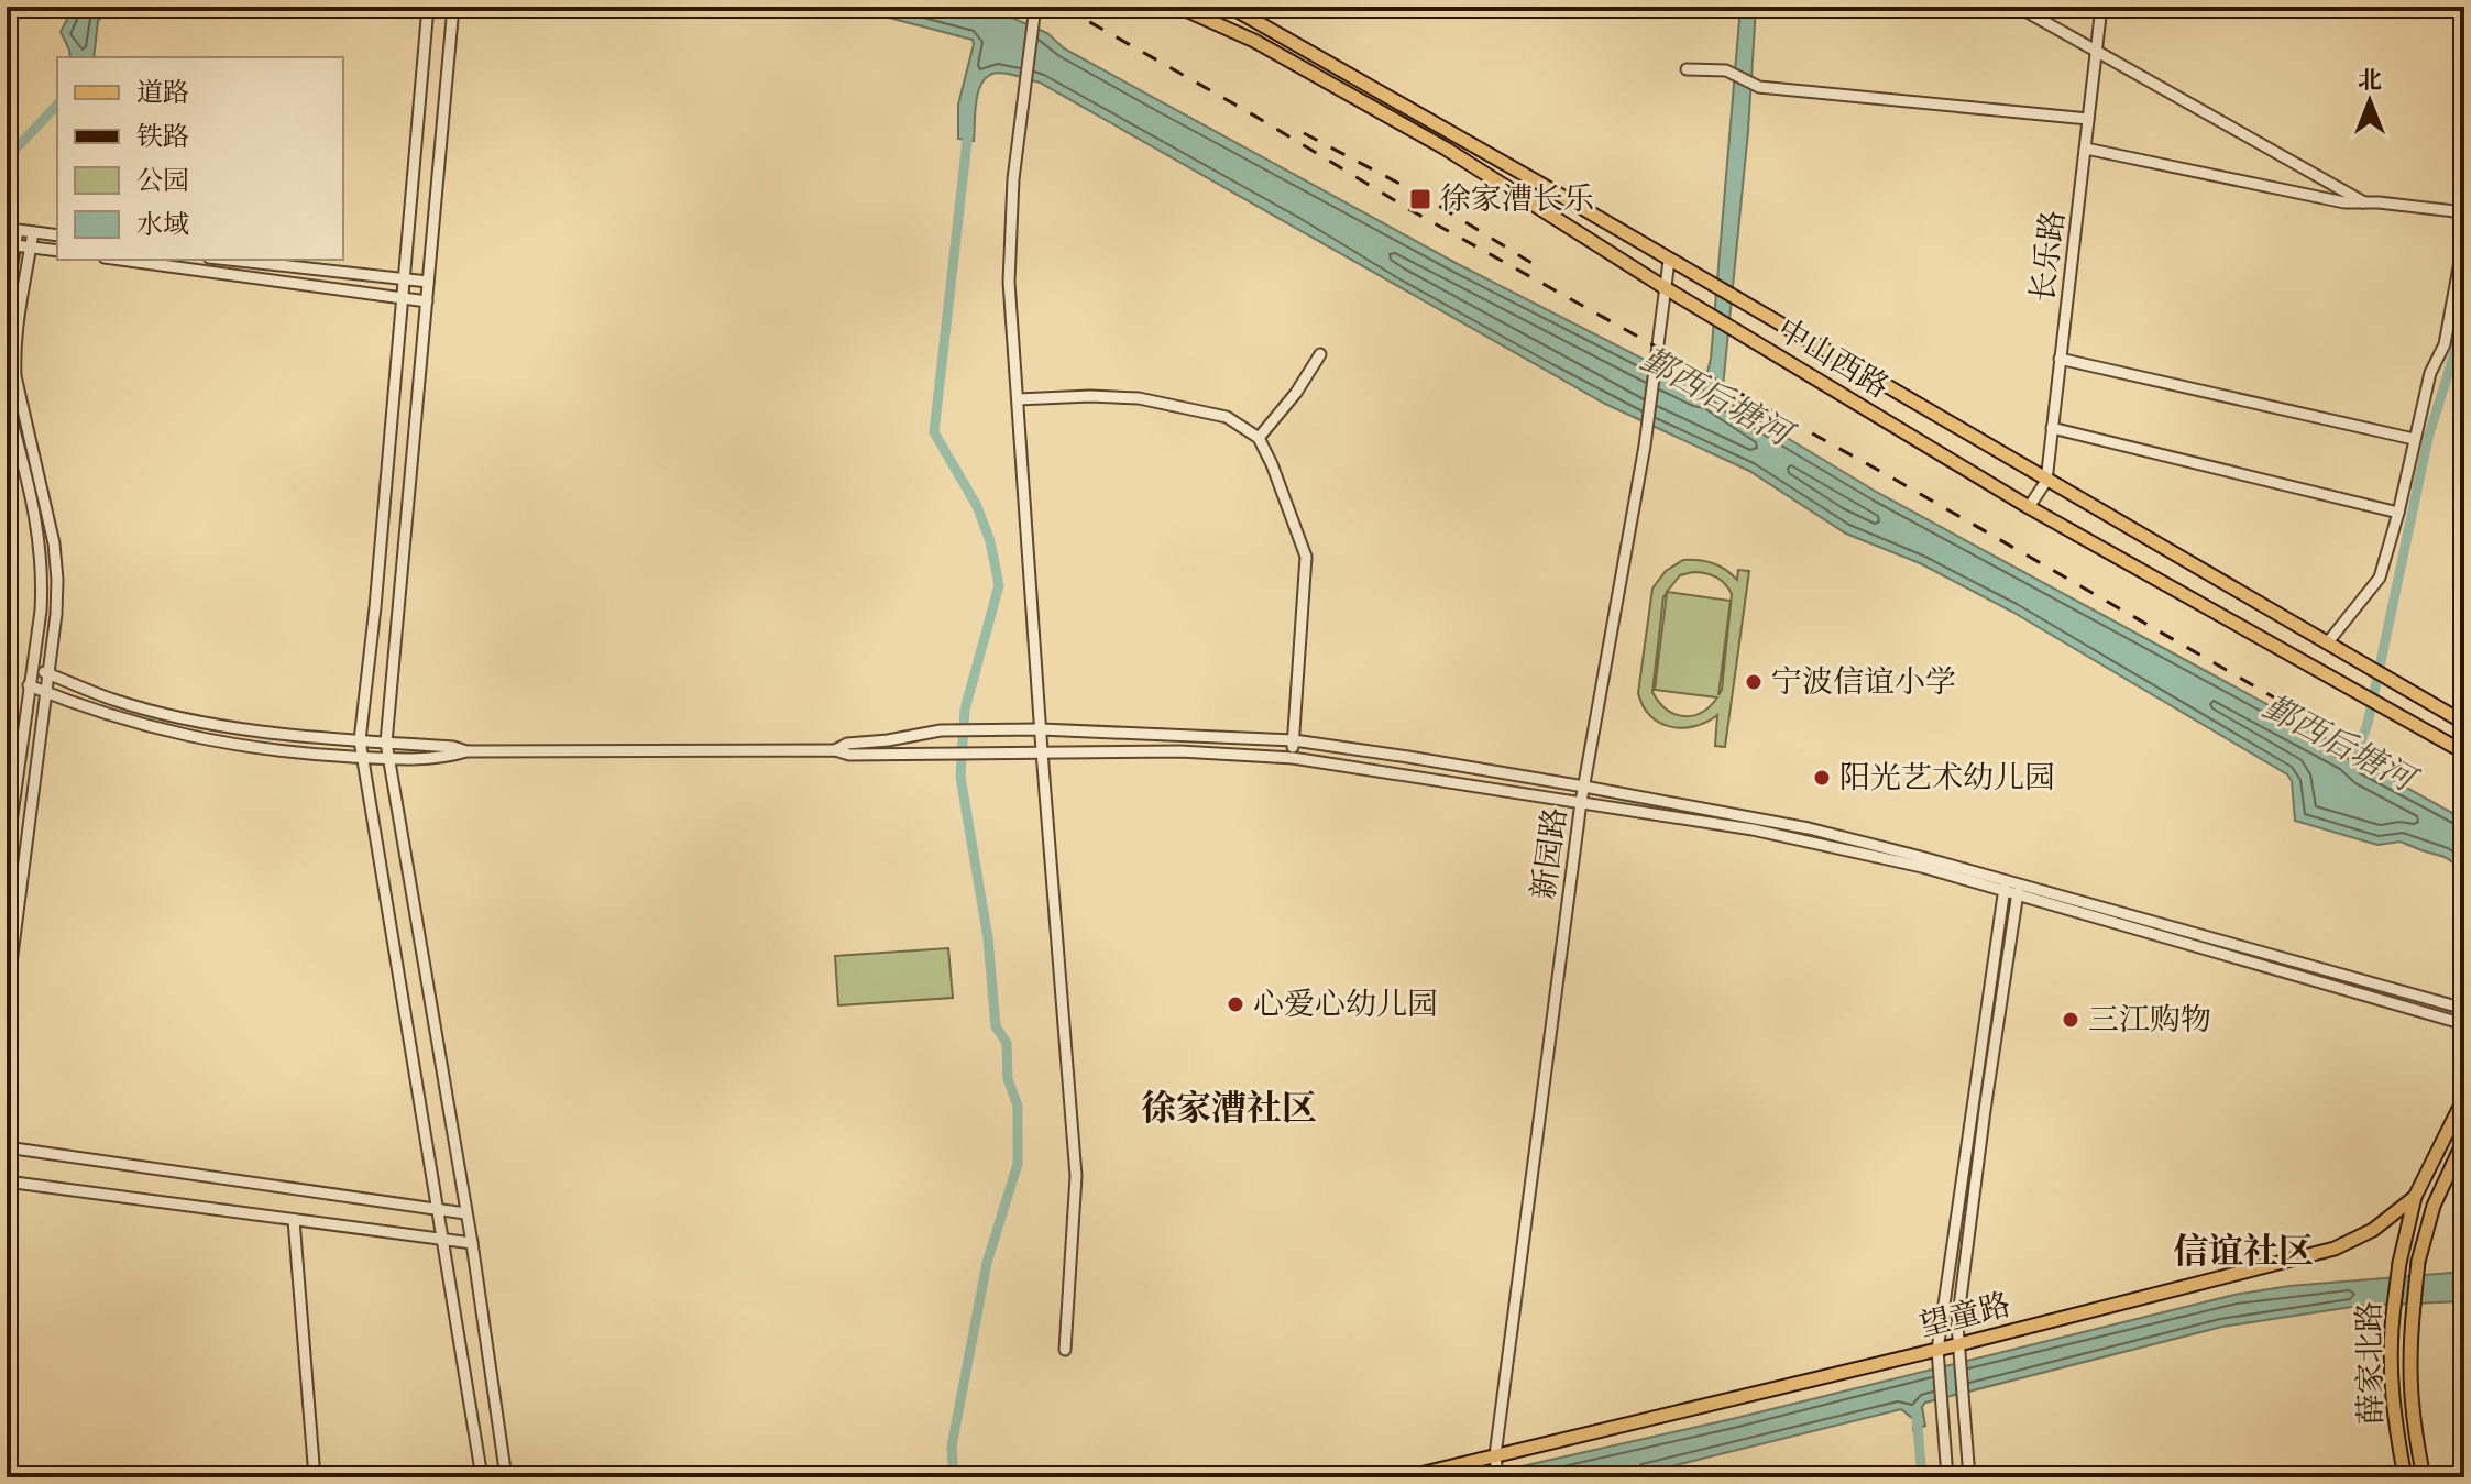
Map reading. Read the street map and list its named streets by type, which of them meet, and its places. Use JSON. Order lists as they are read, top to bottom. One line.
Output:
{"streets":{"main road":["中山西路","望童路","薛家北路"],"street":["长乐路","新园路"]},"crossings":[["长乐路","中山西路"],["中山西路","新园路"],["新园路","望童路"],["望童路","薛家北路"]],"districts":["徐家漕社区","信谊社区"],"water":["鄞西后塘河"],"places":{"transit":["徐家漕长乐"],"other":["宁波信谊小学","阳光艺术幼儿园","心爱心幼儿园","三江购物"]},"legend":["道路","铁路","公园","水域"],"north":"top"}
